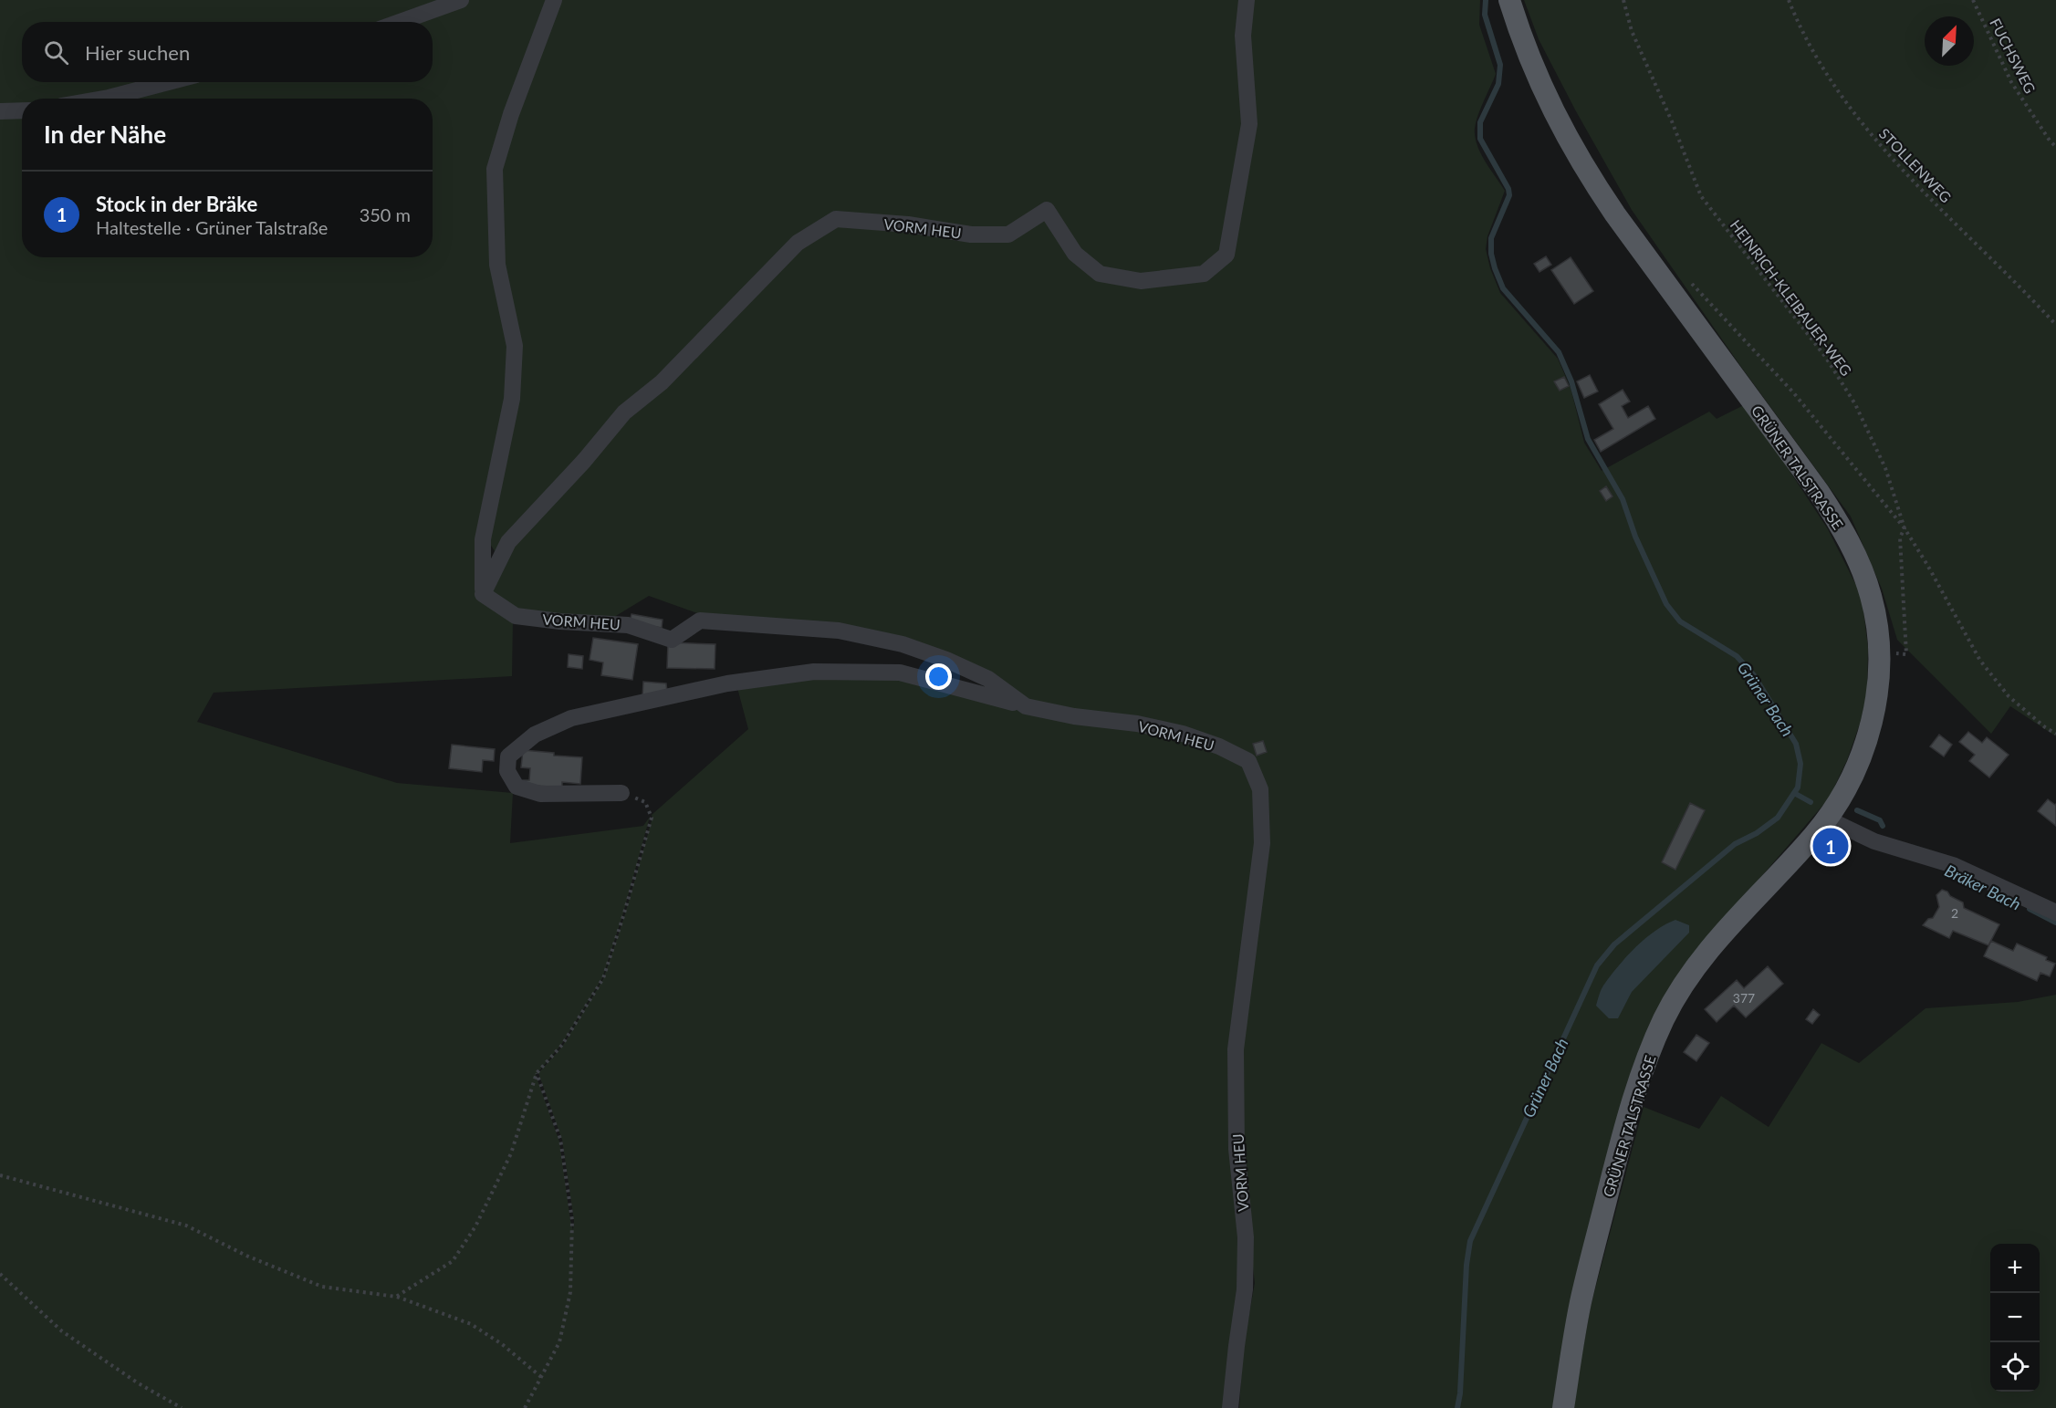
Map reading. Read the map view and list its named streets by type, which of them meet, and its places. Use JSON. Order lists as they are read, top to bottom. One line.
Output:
{"streets":{"main road":["GRÜNER TALSTRASSE"],"street":["VORM HEU"],"path":["FUCHSWEG","STOLLENWEG","HEINRICH-KLEIBAUER-WEG"]},"crossings":[["HEINRICH-KLEIBAUER-WEG","GRÜNER TALSTRASSE"]],"water":["Grüner Bach","Bräker Bach"],"house_numbers":["2","377"],"north":"top right","page":{"search":"Hier suchen","heading":"In der Nähe","list":[{"mark":"1","name":"Stock in der Bräke","note":"Haltestelle · Grüner Talstraße","value":"350 m"}],"pins":"1","map_buttons":["+","−"]}}
